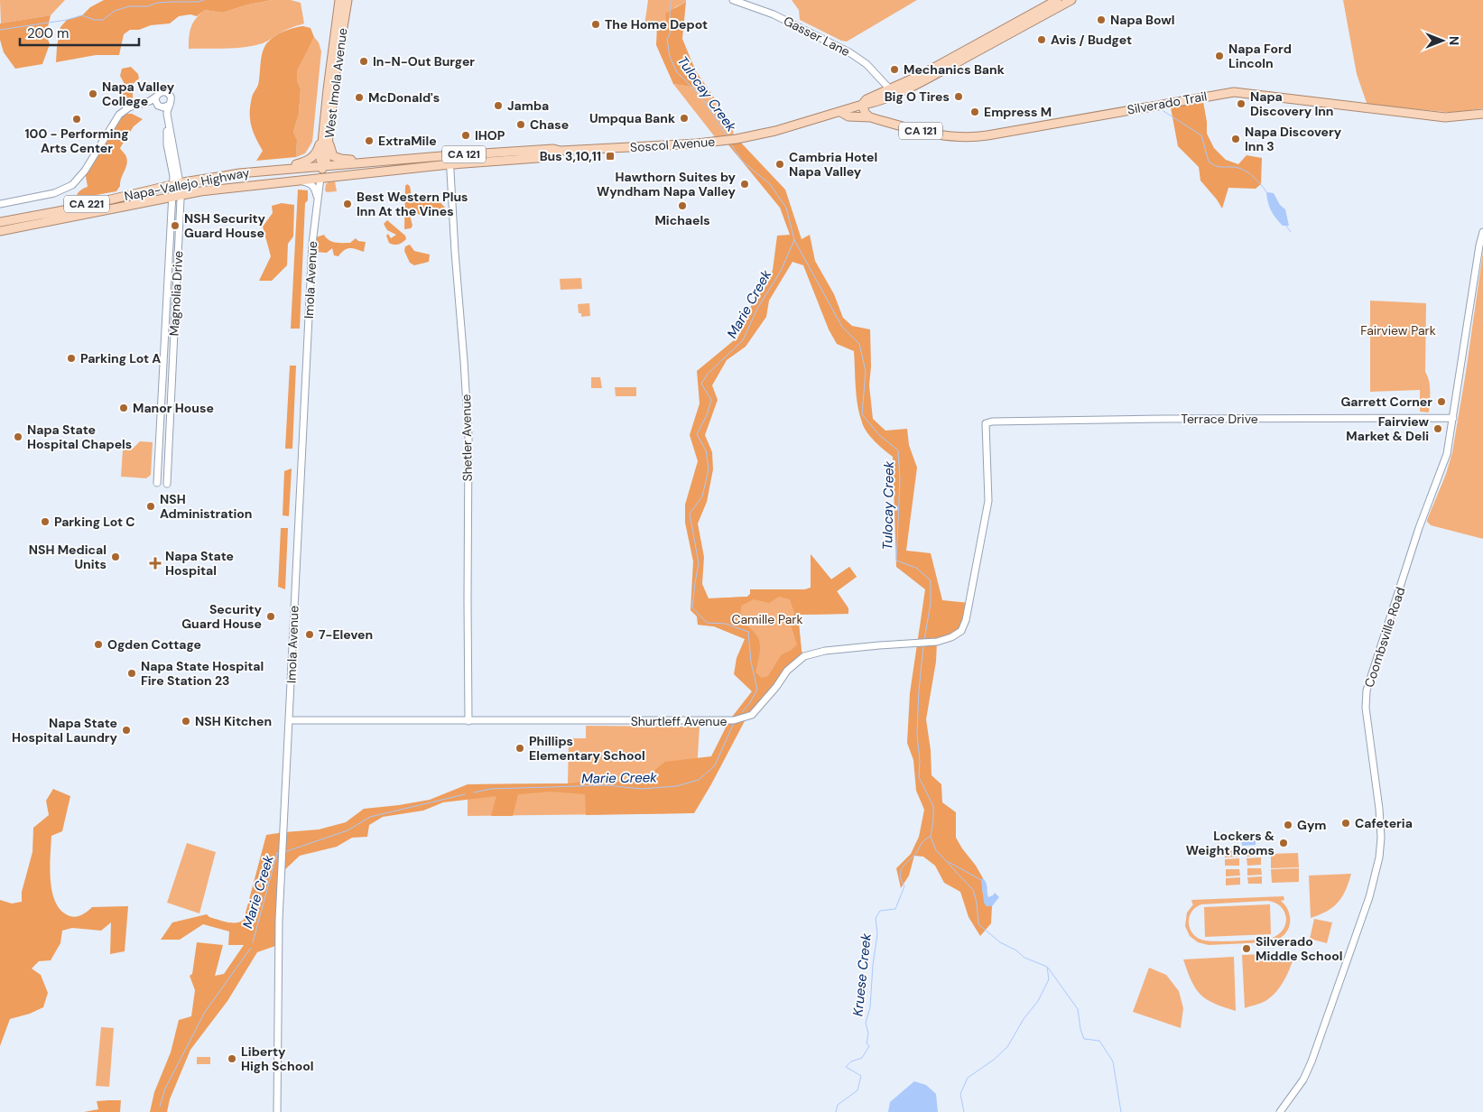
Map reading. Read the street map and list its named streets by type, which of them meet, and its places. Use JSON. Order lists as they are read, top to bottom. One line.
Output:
{"streets":{"main road":["West Imola Avenue","Silverado Trail","CA 121","Soscol Avenue","Napa-Vallejo Highway","CA 221"],"street":["Gasser Lane","Imola Avenue","Magnolia Drive","Terrace Drive","Shetler Avenue","Coombsville Road","Shurtleff Avenue"]},"crossings":[["Gasser Lane","Soscol Avenue"],["West Imola Avenue","Soscol Avenue"],["West Imola Avenue","Napa-Vallejo Highway"],["West Imola Avenue","Imola Avenue"],["Silverado Trail","Soscol Avenue"],["Soscol Avenue","Napa-Vallejo Highway"],["Soscol Avenue","Imola Avenue"],["Soscol Avenue","Shetler Avenue"],["Napa-Vallejo Highway","Imola Avenue"],["Napa-Vallejo Highway","Magnolia Drive"],["Imola Avenue","Shurtleff Avenue"],["Terrace Drive","Coombsville Road"],["Terrace Drive","Shurtleff Avenue"],["Shetler Avenue","Shurtleff Avenue"]],"water":["Tulocay Creek","Marie Creek","Kruese Creek"],"parks":["Fairview Park","Camille Park"],"places":{"other":["Napa Bowl","The Home Depot","Avis / Budget","Napa Ford Lincoln","In-N-Out Burger","Mechanics Bank","Napa Valley College","Big O Tires","McDonald's","Napa Discovery Inn","Jamba","Empress M","Umpqua Bank","100 - Performing Arts Center","Chase","IHOP","Napa Discovery Inn 3","ExtraMile","Cambria Hotel Napa Valley","Hawthorn Suites by Wyndham Napa Valley","Best Western Plus Inn At the Vines","Michaels","NSH Security Guard House","Parking Lot A","Garrett Corner","Manor House","Fairview Market & Deli","Napa State Hospital Chapels","NSH Administration","Parking Lot C","NSH Medical Units","Security Guard House","7-Eleven","Ogden Cottage","Napa State Hospital Fire Station 23","NSH Kitchen","Napa State Hospital Laundry","Phillips Elementary School","Cafeteria","Gym","Lockers & Weight Rooms","Silverado Middle School","Liberty High School"],"transit":["Bus 3,10,11"],"health":["Napa State Hospital"]},"scale_bar":"200 m","north":"right"}
